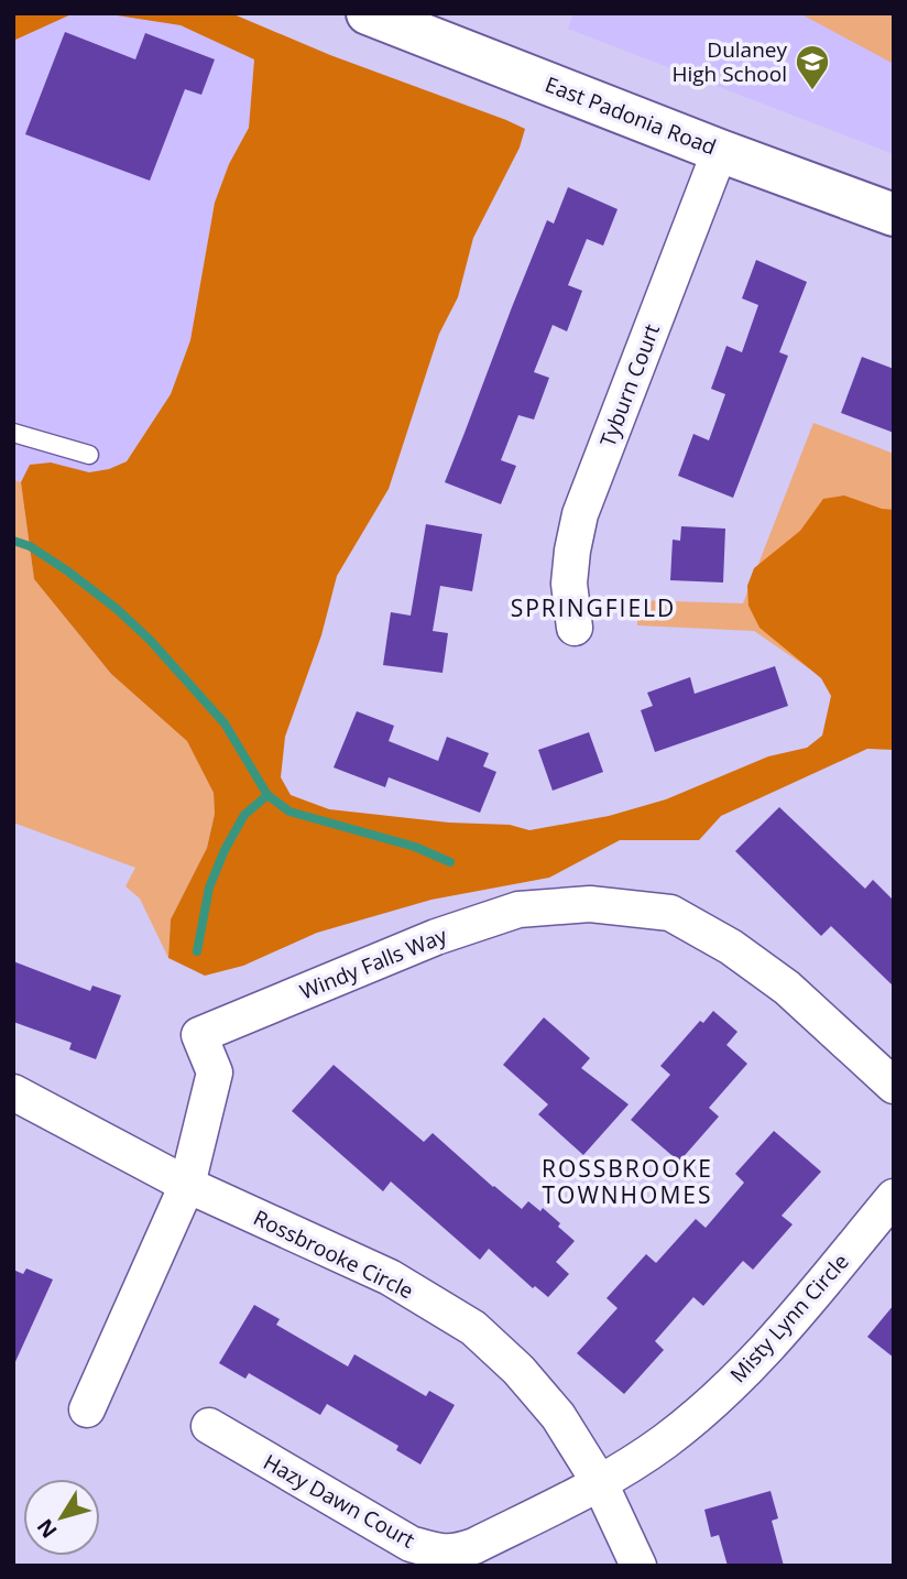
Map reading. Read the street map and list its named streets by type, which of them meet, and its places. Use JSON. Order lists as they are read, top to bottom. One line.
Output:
{"streets":{"street":["East Padonia Road","Tyburn Court","Windy Falls Way","Rossbrooke Circle","Misty Lynn Circle","Hazy Dawn Court"]},"crossings":[["East Padonia Road","Tyburn Court"],["Windy Falls Way","Rossbrooke Circle"],["Rossbrooke Circle","Misty Lynn Circle"],["Rossbrooke Circle","Hazy Dawn Court"],["Misty Lynn Circle","Hazy Dawn Court"]],"districts":["SPRINGFIELD","ROSSBROOKE TOWNHOMES"],"places":{"school or university":["Dulaney High School"]},"north":"bottom left"}
